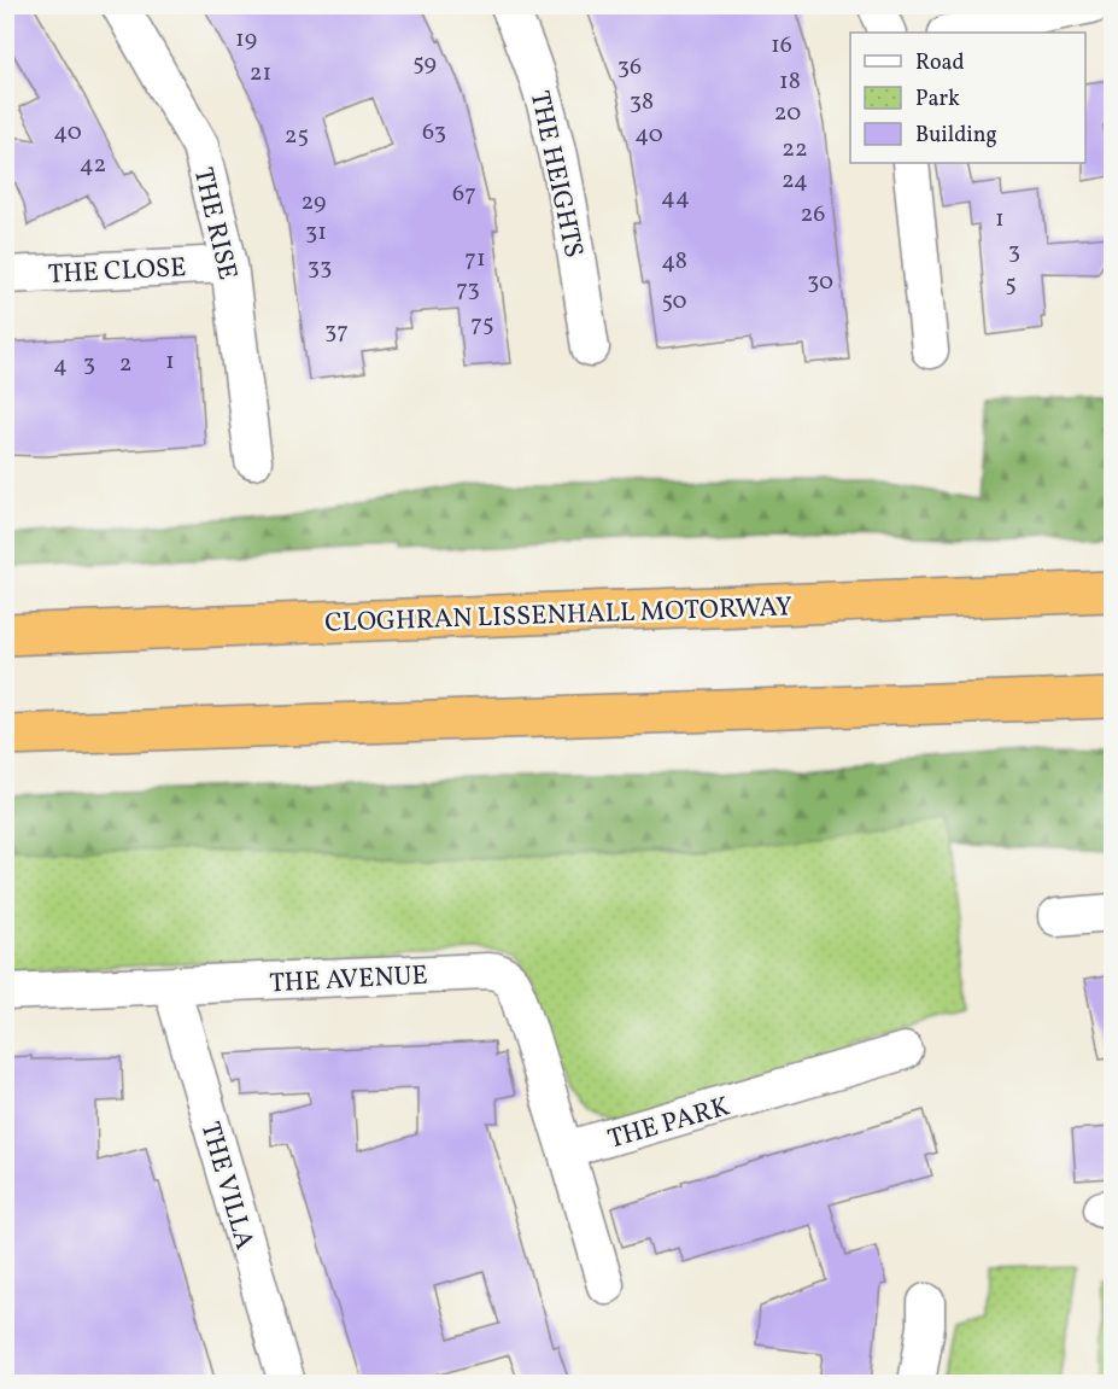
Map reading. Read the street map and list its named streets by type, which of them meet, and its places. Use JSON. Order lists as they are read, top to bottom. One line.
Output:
{"streets":{"highway":["CLOGHRAN LISSENHALL MOTORWAY"],"street":["THE HEIGHTS","THE RISE","THE CLOSE","THE AVENUE","THE PARK","THE VILLA"]},"crossings":[["THE RISE","THE CLOSE"],["THE AVENUE","THE PARK"],["THE AVENUE","THE VILLA"]],"house_numbers":["19","16","59","36","21","18","38","20","40","63","40","25","22","42","24","67","44","29","26","1","31","3","71","48","33","30","5","73","50","75","37","1","3","2","4"],"legend":["Road","Park","Building"]}
